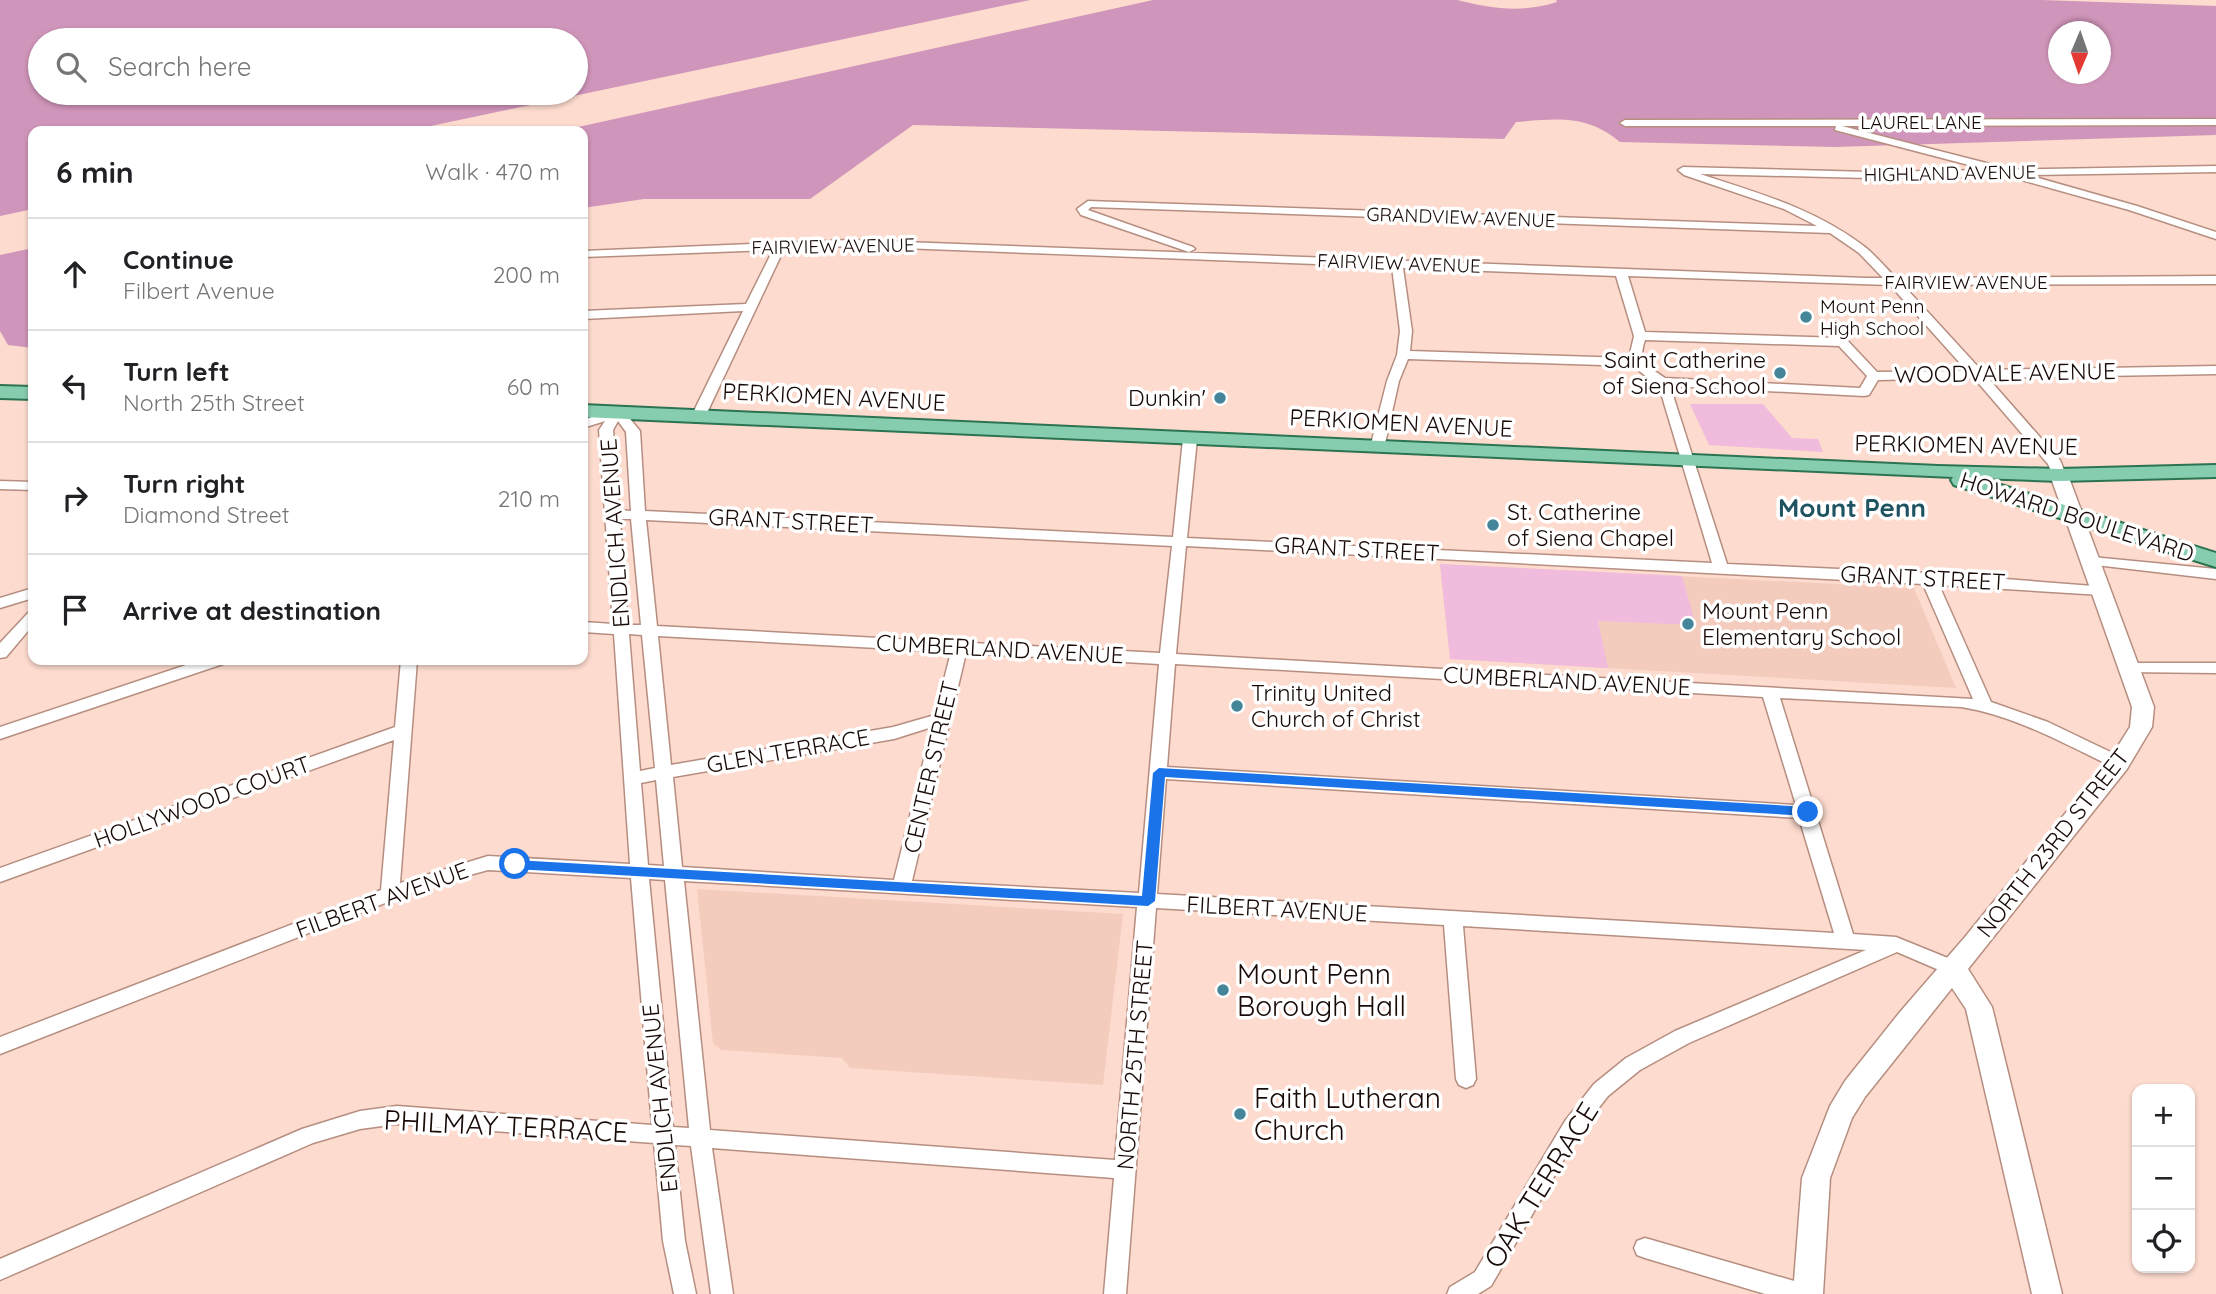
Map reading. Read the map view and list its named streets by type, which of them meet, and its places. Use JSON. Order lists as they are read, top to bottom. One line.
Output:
{"streets":{"main road":["PERKIOMEN AVENUE","HOWARD BOULEVARD","NORTH 23RD STREET"],"street":["LAUREL LANE","HIGHLAND AVENUE","GRANDVIEW AVENUE","FAIRVIEW AVENUE","WOODVALE AVENUE","GRANT STREET","ENDLICH AVENUE","CUMBERLAND AVENUE","GLEN TERRACE","CENTER STREET","HOLLYWOOD COURT","FILBERT AVENUE","NORTH 25TH STREET","PHILMAY TERRACE","OAK TERRACE"]},"crossings":[["HIGHLAND AVENUE","GRANDVIEW AVENUE"],["GRANDVIEW AVENUE","FAIRVIEW AVENUE"],["PERKIOMEN AVENUE","HOWARD BOULEVARD"],["PERKIOMEN AVENUE","ENDLICH AVENUE"],["PERKIOMEN AVENUE","NORTH 23RD STREET"],["PERKIOMEN AVENUE","NORTH 25TH STREET"],["HOWARD BOULEVARD","NORTH 23RD STREET"],["GRANT STREET","ENDLICH AVENUE"],["GRANT STREET","NORTH 23RD STREET"],["GRANT STREET","NORTH 25TH STREET"],["ENDLICH AVENUE","CUMBERLAND AVENUE"],["ENDLICH AVENUE","GLEN TERRACE"],["ENDLICH AVENUE","FILBERT AVENUE"],["ENDLICH AVENUE","PHILMAY TERRACE"],["CUMBERLAND AVENUE","CENTER STREET"],["CUMBERLAND AVENUE","NORTH 23RD STREET"],["CUMBERLAND AVENUE","NORTH 25TH STREET"],["GLEN TERRACE","CENTER STREET"],["CENTER STREET","FILBERT AVENUE"],["NORTH 23RD STREET","FILBERT AVENUE"],["FILBERT AVENUE","NORTH 25TH STREET"],["FILBERT AVENUE","OAK TERRACE"],["NORTH 25TH STREET","PHILMAY TERRACE"]],"districts":["Mount Penn"],"places":["Mount Penn High School","Saint Catherine of Siena School","Dunkin'","St. Catherine of Siena Chapel","Mount Penn Elementary School","Trinity United Church of Christ","Mount Penn Borough Hall","Faith Lutheran Church"],"north":"bottom","page":{"search":"Search here","heading":["6 min","Walk · 470 m"],"list":[["Continue","Filbert Avenue","200 m"],["Turn left","North 25th Street","60 m"],["Turn right","Diamond Street","210 m"],"Arrive at destination"],"map_buttons":["+","−"]}}
